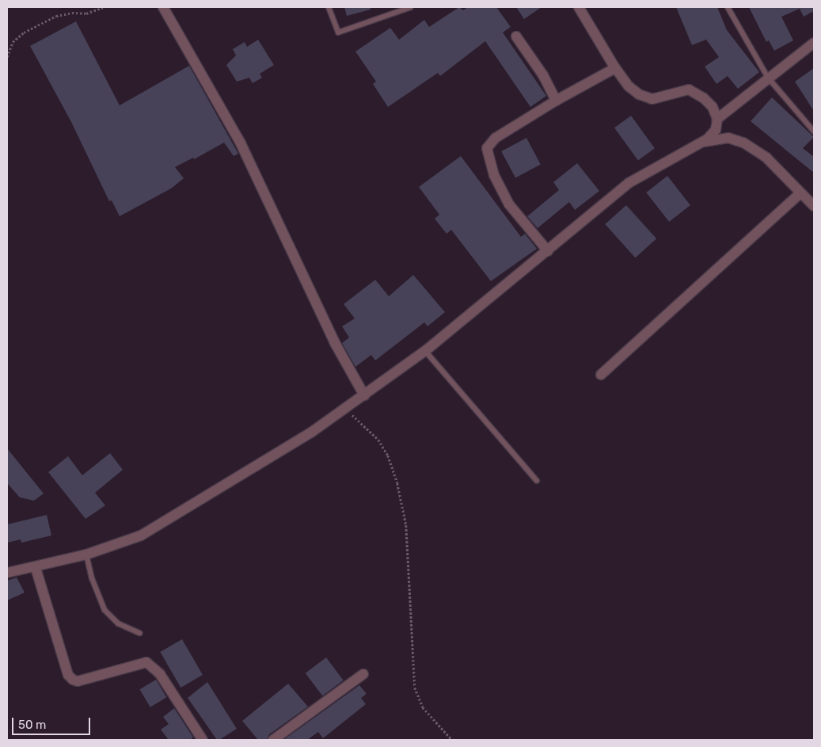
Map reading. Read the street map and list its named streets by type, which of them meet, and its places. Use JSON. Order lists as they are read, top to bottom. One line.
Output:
{"scale_bar":"50 m"}
